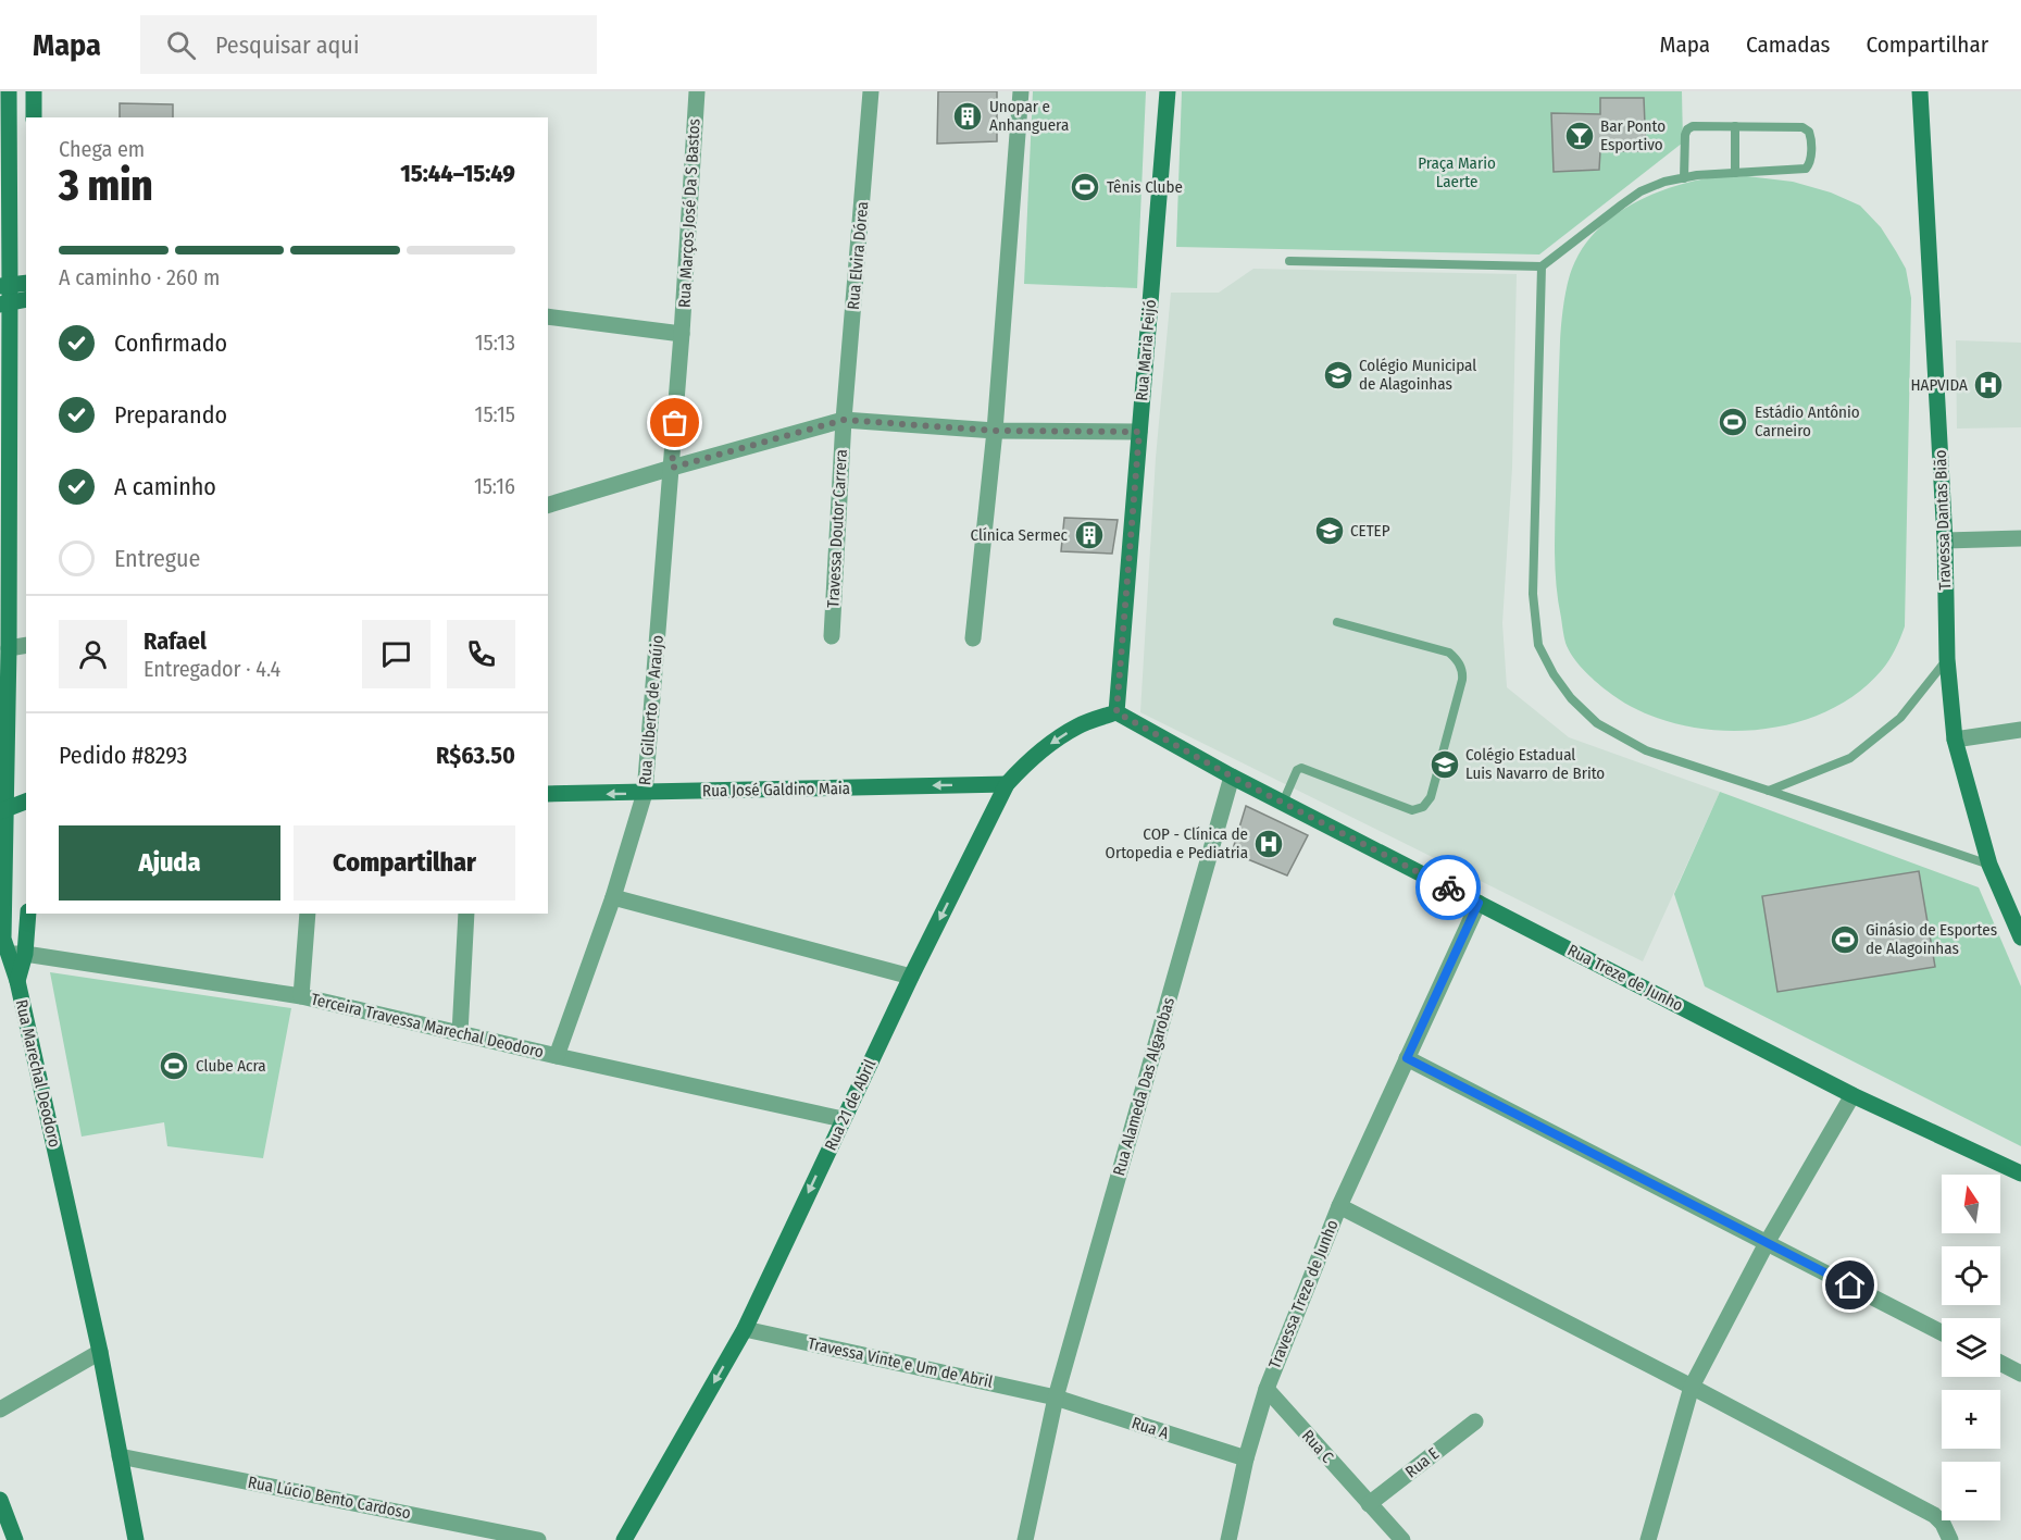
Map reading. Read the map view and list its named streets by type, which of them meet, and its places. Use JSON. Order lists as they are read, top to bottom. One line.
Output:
{"streets":{"street":["Rua Marços José Da S Bastos","Rua Elvira Dórea","Rua Maria Feijó","Travessa Dantas Bião","Travessa Doutor Carrera","Rua Gilberto de Araújo","Rua José Galdino Maia","Rua Treze de Junho","Terceira Travessa Marechal Deodoro","Rua Marechal Deodoro","Rua Alameda Das Algarobas","Rua 21 de Abril","Travessa Treze de Junho","Travessa Vinte e Um de Abril","Rua A","Rua C","Rua E","Rua Lúcio Bento Cardoso"]},"crossings":[["Rua Marços José Da S Bastos","Rua Gilberto de Araújo"],["Rua Elvira Dórea","Travessa Doutor Carrera"],["Rua Maria Feijó","Rua 21 de Abril"],["Rua Gilberto de Araújo","Rua José Galdino Maia"],["Rua Gilberto de Araújo","Terceira Travessa Marechal Deodoro"],["Rua José Galdino Maia","Rua 21 de Abril"],["Rua Treze de Junho","Rua Alameda Das Algarobas"],["Rua Treze de Junho","Travessa Treze de Junho"],["Terceira Travessa Marechal Deodoro","Rua Marechal Deodoro"],["Terceira Travessa Marechal Deodoro","Rua 21 de Abril"],["Rua Marechal Deodoro","Rua Lúcio Bento Cardoso"],["Rua Alameda Das Algarobas","Travessa Vinte e Um de Abril"],["Rua Alameda Das Algarobas","Rua A"],["Rua 21 de Abril","Travessa Vinte e Um de Abril"],["Travessa Treze de Junho","Rua A"],["Travessa Treze de Junho","Rua C"],["Travessa Vinte e Um de Abril","Rua A"],["Rua C","Rua E"]],"one_way":["Rua 21 de Abril"],"parks":["Praça Mario Laerte"],"places":{"building":["Unopar e Anhanguera","Clínica Sermec"],"bar":["Bar Ponto Esportivo"],"sports":["Tênis Clube","Estádio Antônio Carneiro","Ginásio de Esportes de Alagoinhas","Clube Acra"],"school or university":["Colégio Municipal de Alagoinhas","CETEP","Colégio Estadual Luis Navarro de Brito"],"hospital":["HAPVIDA","COP - Clínica de Ortopedia e Pediatria"]},"north":"top","page":{"header":"Mapa","search":"Pesquisar aqui","nav":["Mapa","Camadas","Compartilhar"],"heading":["3 min","Chega em","15:44–15:49"],"panel":["Rafael","Entregador · 4.4","Pedido #8293","R$63.50"],"bar":"A caminho · 260 m","list":[["Confirmado","15:13"],["Preparando","15:15"],["A caminho","15:16"],"Entregue"],"buttons":["Ajuda","Compartilhar"],"map_buttons":["+","−"]}}
